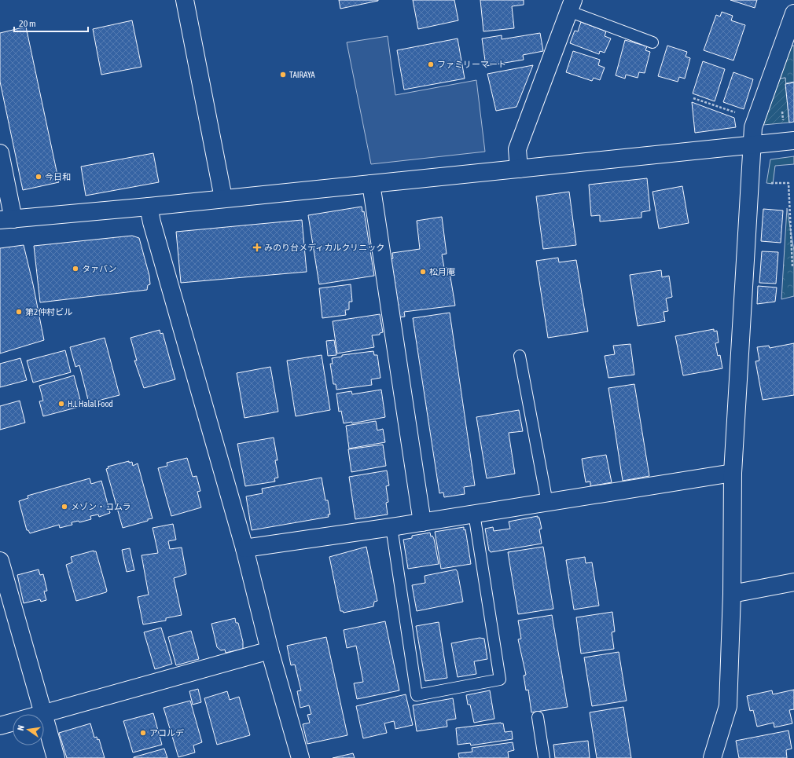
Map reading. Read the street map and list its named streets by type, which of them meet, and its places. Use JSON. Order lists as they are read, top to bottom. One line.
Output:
{"places":{"other":["ファミリーマート","TAIRAYA","今日和","タァバン","松月庵","第2仲村ビル","H.L Halal Food","メゾン・コムラ","アコルデ"],"health":["みのり台メディカルクリニック"]},"scale_bar":"20 m","north":"left"}
